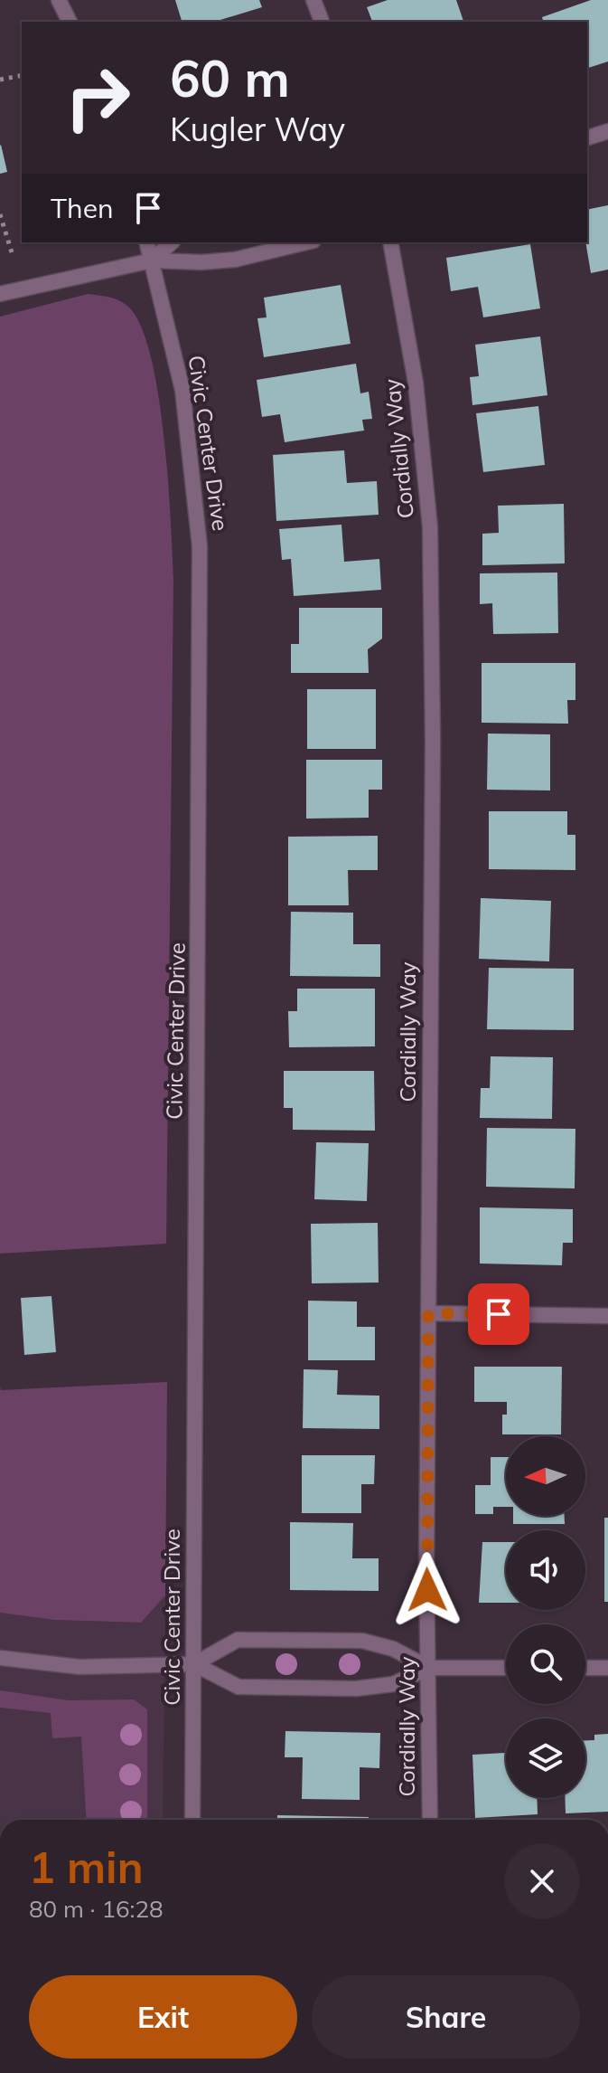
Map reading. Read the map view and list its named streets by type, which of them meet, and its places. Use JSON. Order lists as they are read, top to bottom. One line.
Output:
{"streets":{"street":["Civic Center Drive","Cordially Way"]},"north":"left","page":{"turn":["60 m","Kugler Way"],"then":"Then","heading":["1 min","80 m · 16:28"],"buttons":["Exit","Share"]}}
